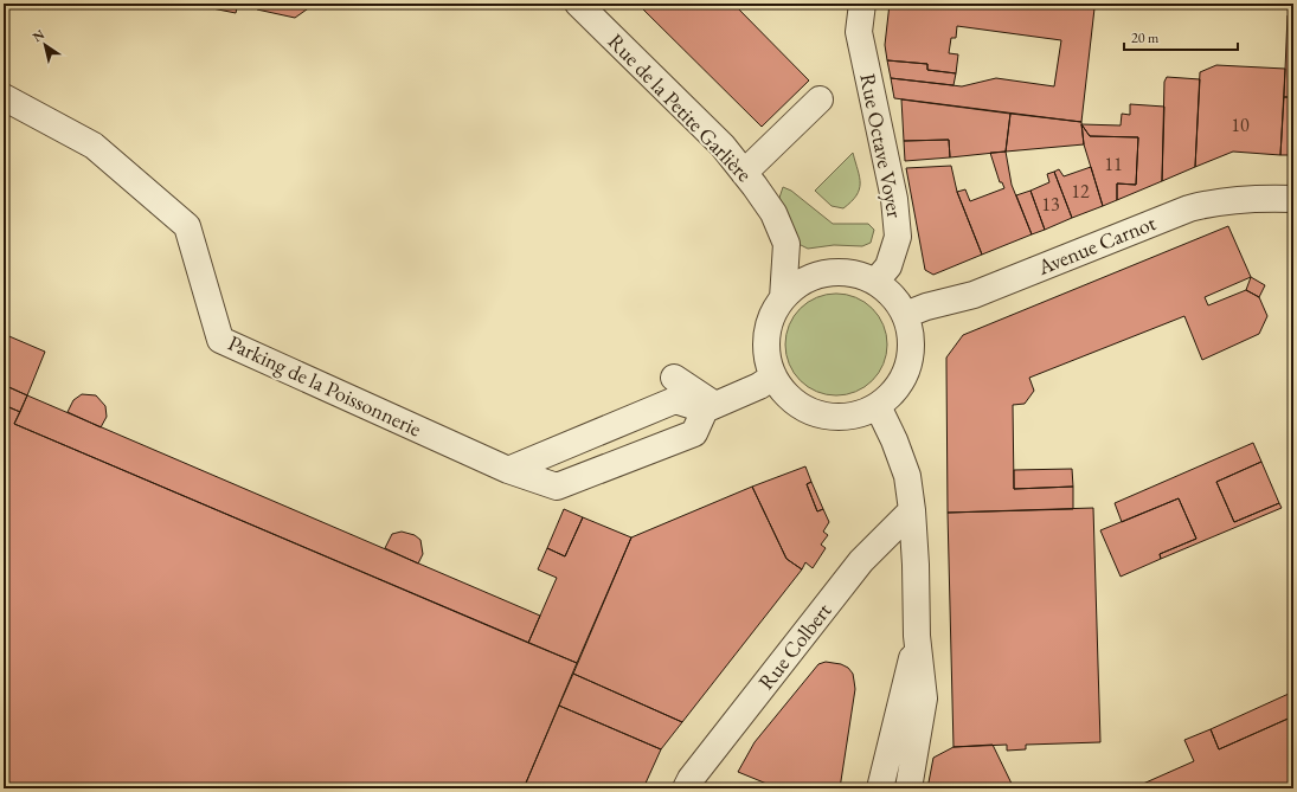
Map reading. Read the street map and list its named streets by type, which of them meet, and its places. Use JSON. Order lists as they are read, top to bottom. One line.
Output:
{"streets":{"street":["Rue de la Petite Garlière","Rue Octave Voyer","Avenue Carnot","Parking de la Poissonnerie","Rue Colbert"]},"crossings":[["Rue de la Petite Garlière","Rue Octave Voyer"],["Rue de la Petite Garlière","Avenue Carnot"],["Rue Octave Voyer","Avenue Carnot"]],"house_numbers":["10","11","12","13"],"scale_bar":"20 m","north":"top left"}
